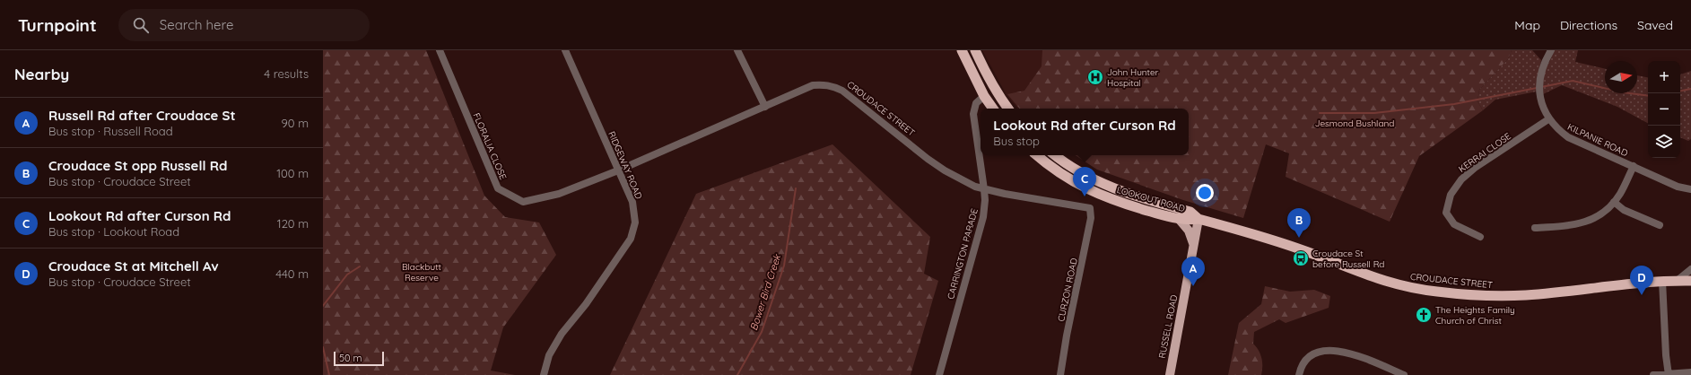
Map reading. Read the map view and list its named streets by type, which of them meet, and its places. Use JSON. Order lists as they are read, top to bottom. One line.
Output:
{"streets":{"highway":["CROUDACE STREET","LOOKOUT ROAD"],"main road":["RUSSELL ROAD"],"street":["KILPANIE ROAD","FLORALIA CLOSE","KERRAI CLOSE","RIDGEWAY ROAD","CARRINGTON PARADE","CURZON ROAD"]},"crossings":[["CROUDACE STREET","FLORALIA CLOSE"],["CROUDACE STREET","RIDGEWAY ROAD"],["CROUDACE STREET","LOOKOUT ROAD"],["CROUDACE STREET","CARRINGTON PARADE"],["CROUDACE STREET","CURZON ROAD"],["CROUDACE STREET","RUSSELL ROAD"],["KILPANIE ROAD","KERRAI CLOSE"],["LOOKOUT ROAD","RUSSELL ROAD"]],"water":["Bower Bird Creek"],"parks":["Jesmond Bushland","Blackbutt Reserve"],"places":{"hospital":["John Hunter Hospital"],"bus stop":["Croudace St before Russell Rd"],"church":["The Heights Family Church of Christ"]},"scale_bar":"50 m","north":"right","page":{"header":"Turnpoint","search":"Search here","nav":["Map","Directions","Saved"],"heading":["Nearby","4 results"],"map_buttons":["+","−"],"list":[{"mark":"A","name":"Russell Rd after Croudace St","note":"Bus stop · Russell Road","value":"90 m"},{"mark":"B","name":"Croudace St opp Russell Rd","note":"Bus stop · Croudace Street","value":"100 m"},{"mark":"C","name":"Lookout Rd after Curson Rd","note":"Bus stop · Lookout Road","value":"120 m"},{"mark":"D","name":"Croudace St at Mitchell Av","note":"Bus stop · Croudace Street","value":"440 m"}],"popup":["Lookout Rd after Curson Rd","Bus stop"],"pins":["C","B","A","D"],"scale":"50 m"}}
